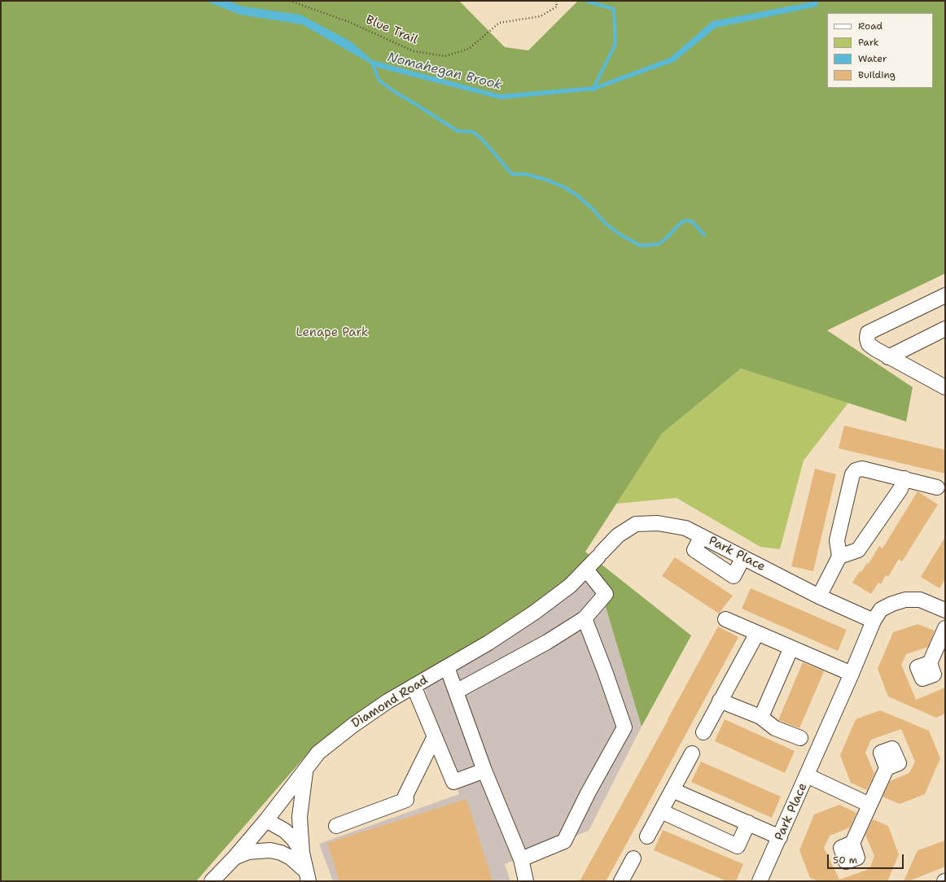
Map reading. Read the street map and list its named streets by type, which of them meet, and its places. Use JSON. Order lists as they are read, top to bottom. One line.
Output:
{"streets":{"street":["Park Place","Diamond Road"],"path":["Blue Trail"]},"crossings":[["Park Place","Diamond Road"]],"water":["Nomahegan Brook"],"parks":["Lenape Park"],"legend":["Road","Park","Water","Building"],"scale_bar":"50 m"}
